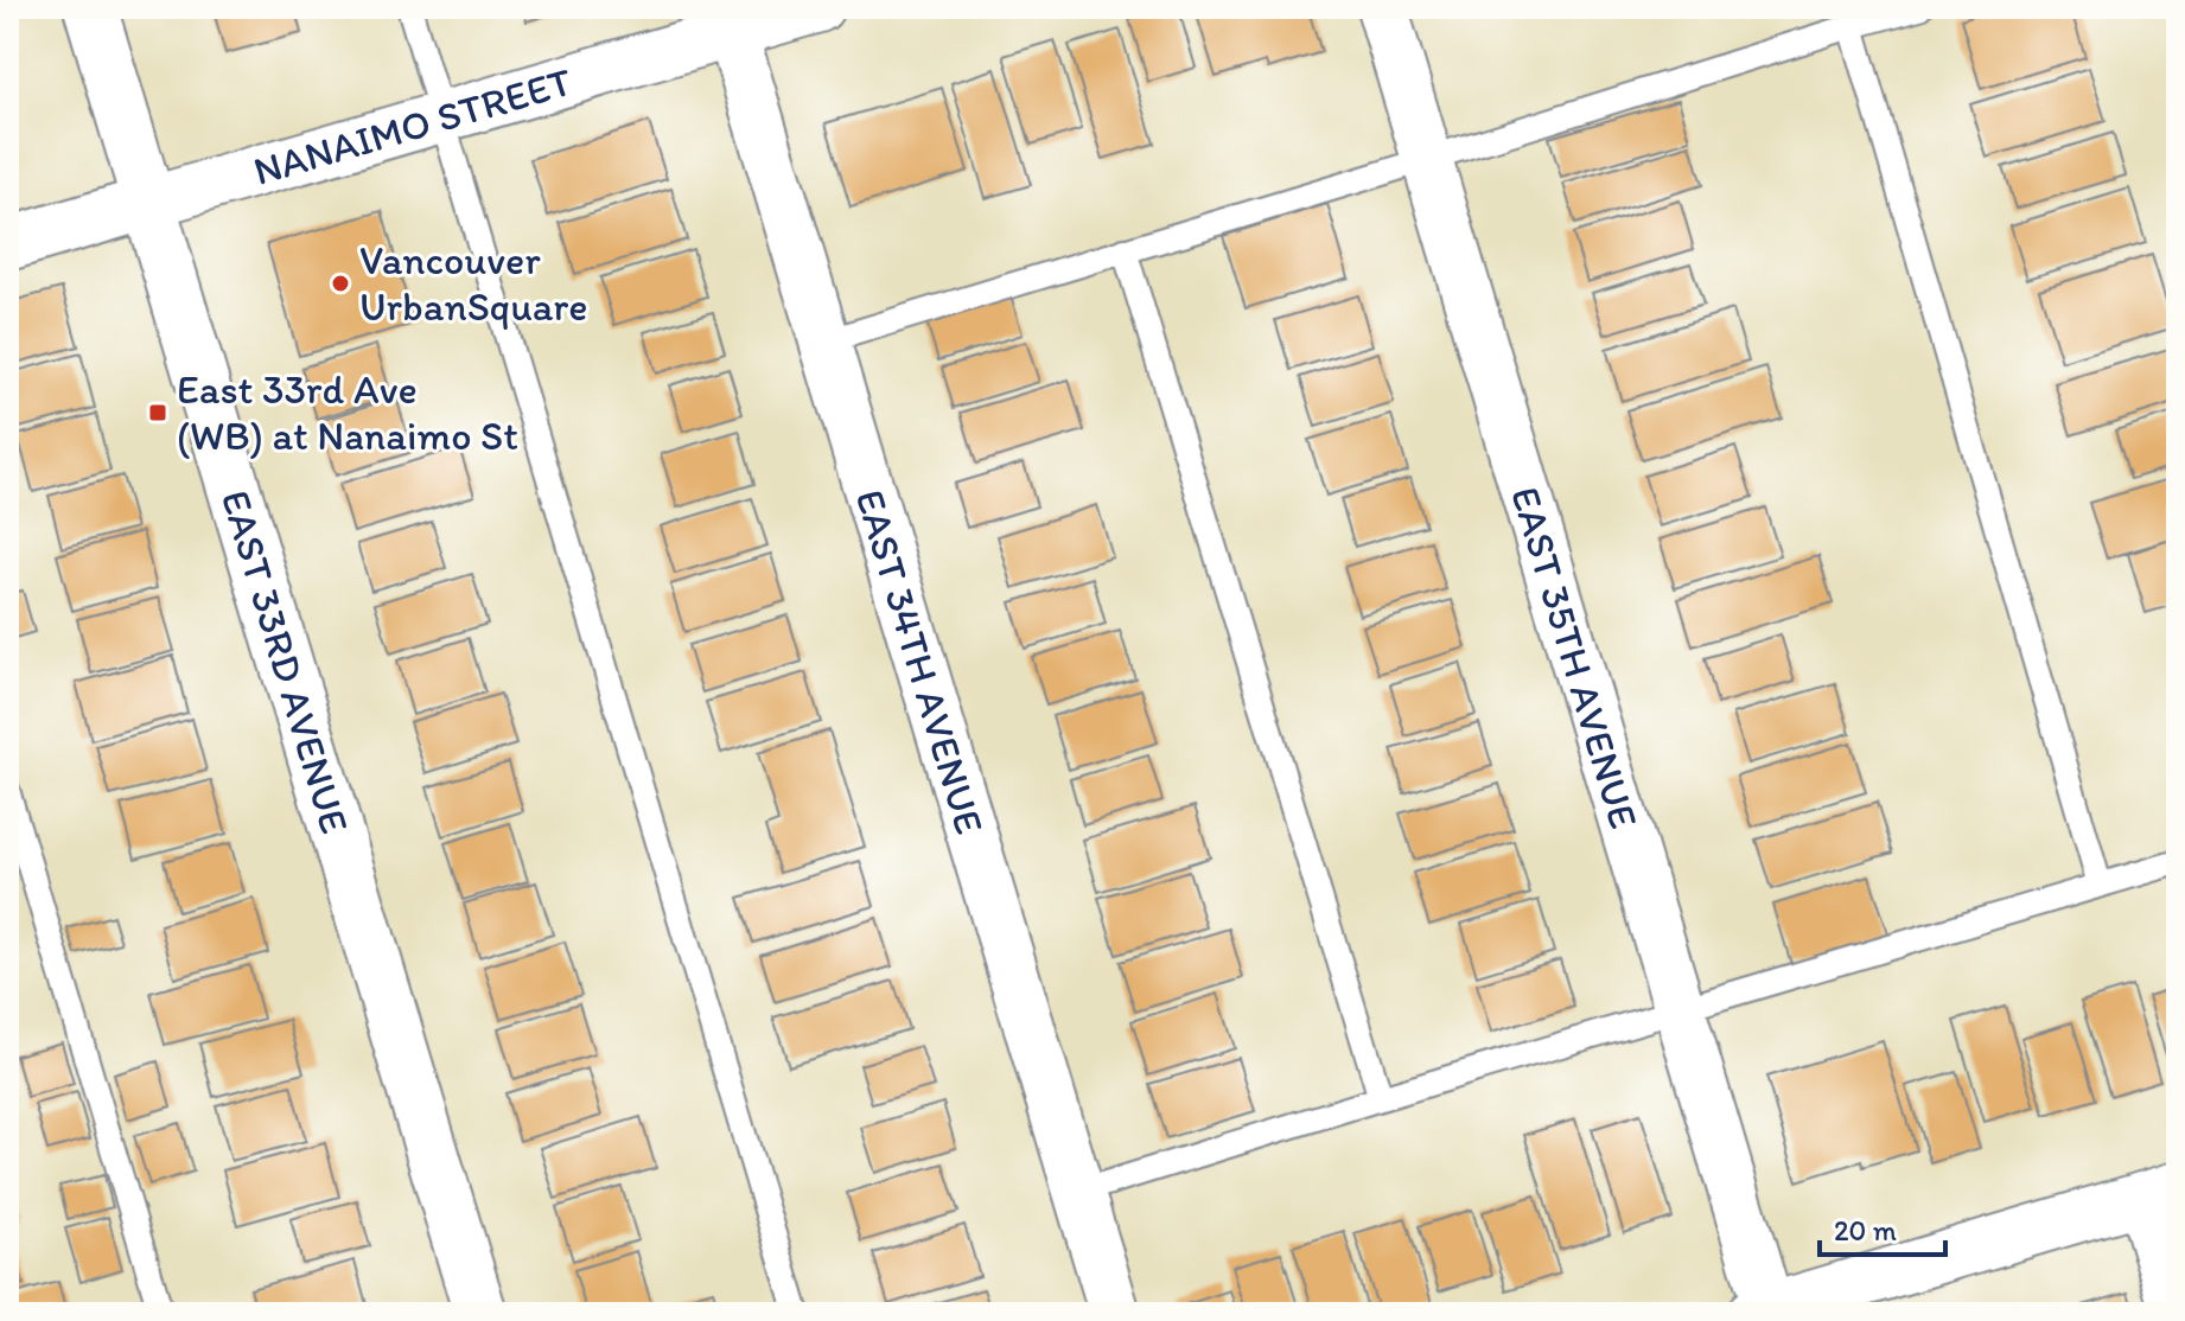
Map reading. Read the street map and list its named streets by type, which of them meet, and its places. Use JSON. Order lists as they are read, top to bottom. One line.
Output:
{"streets":{"street":["NANAIMO STREET","EAST 35TH AVENUE","EAST 33RD AVENUE","EAST 34TH AVENUE"]},"crossings":[["NANAIMO STREET","EAST 33RD AVENUE"],["NANAIMO STREET","EAST 34TH AVENUE"]],"places":{"other":["Vancouver UrbanSquare"],"transit":["East 33rd Ave (WB) at Nanaimo St"]},"scale_bar":"20 m"}
